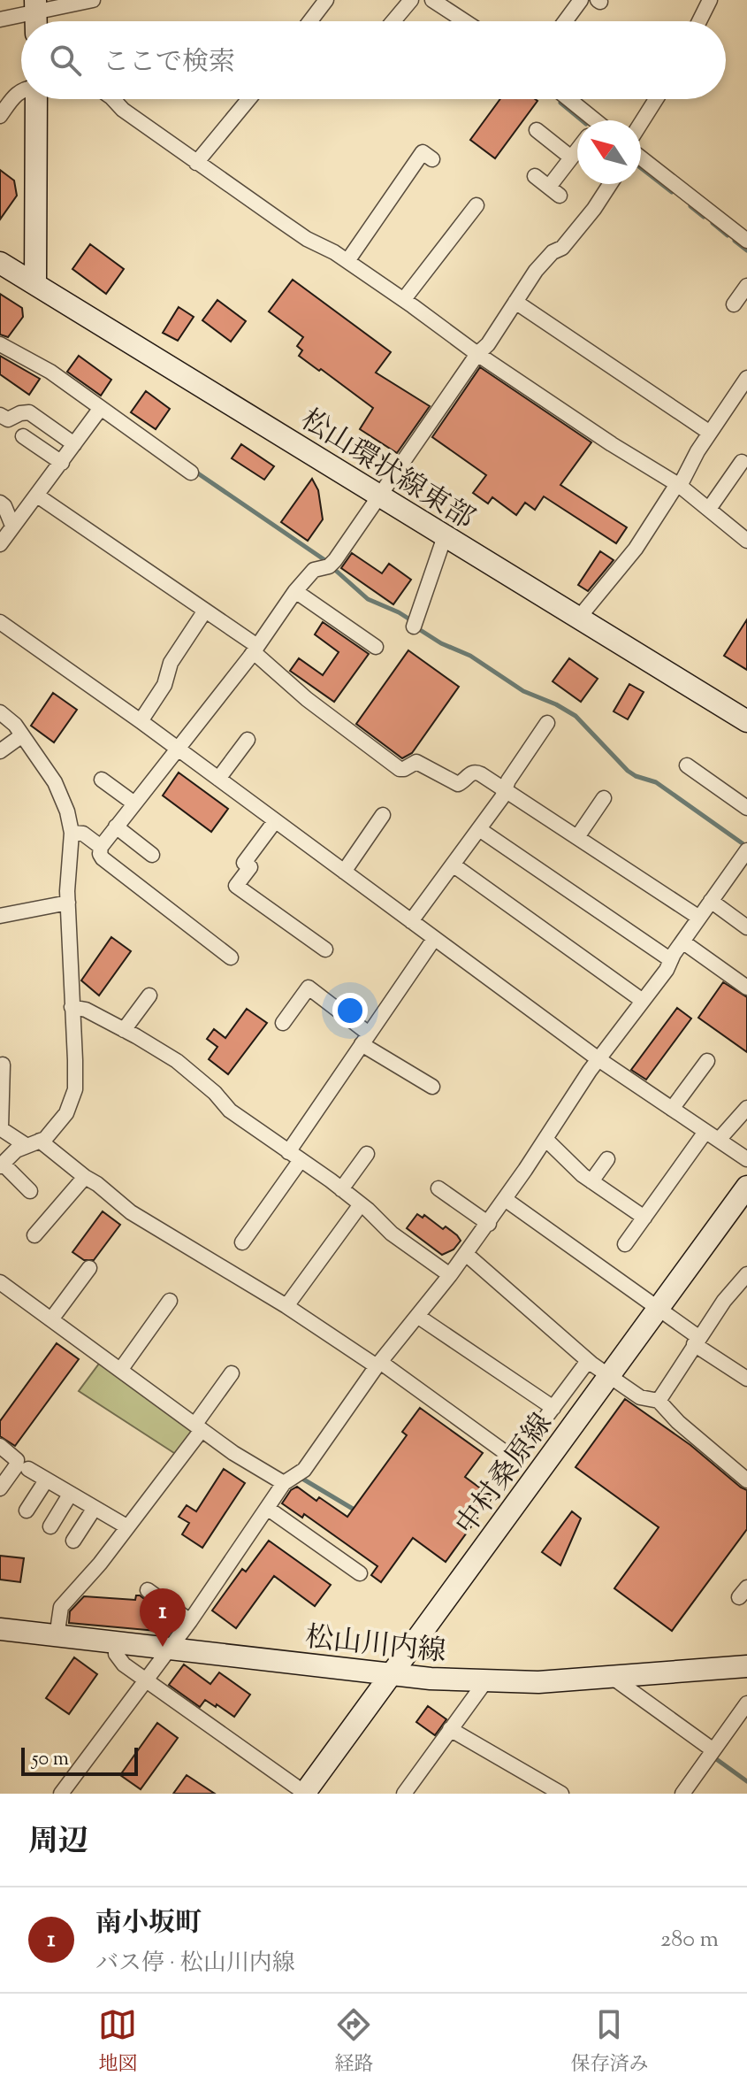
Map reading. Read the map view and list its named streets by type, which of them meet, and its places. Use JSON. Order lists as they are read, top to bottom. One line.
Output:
{"streets":{"street":["松山環状線東部","中村桑原線","松山川内線"]},"crossings":[["中村桑原線","松山川内線"]],"scale_bar":"50 m","north":"top left","page":{"search":"ここで検索","pins":"1","scale":"50 m","heading":"周辺","list":[{"mark":"1","name":"南小坂町","note":"バス停 · 松山川内線","value":"280 m"}],"nav":["地図","経路","保存済み"]}}
